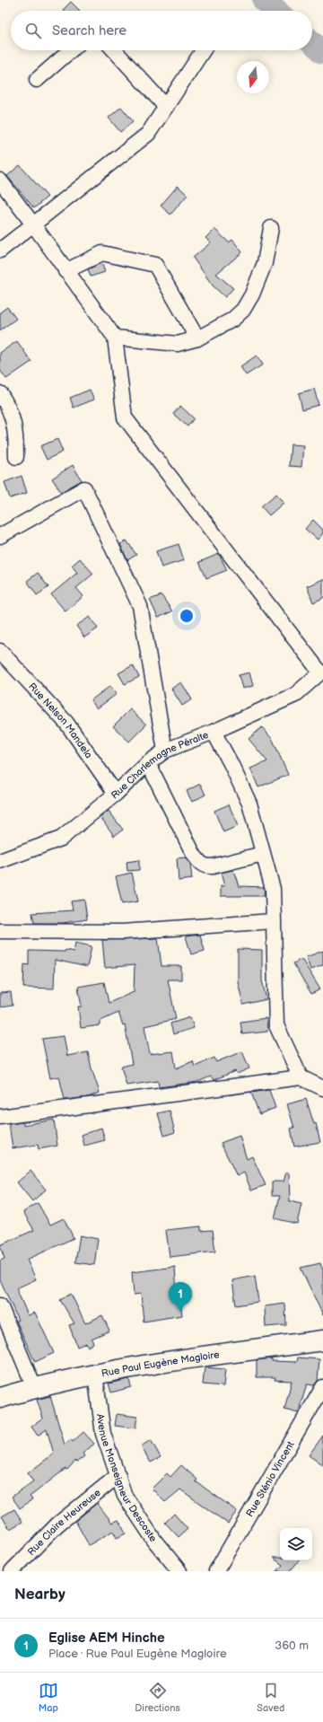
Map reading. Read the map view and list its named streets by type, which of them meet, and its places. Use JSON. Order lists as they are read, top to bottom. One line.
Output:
{"streets":{"main road":["Rue Paul Eugène Magloire"],"street":["Rue Nelson Mandela","Rue Charlemagne Péralte","Avenue Monseigneur Descoste","Rue Sténio Vincent","Rue Claire Heureuse"]},"crossings":[["Rue Nelson Mandela","Rue Charlemagne Péralte"],["Rue Paul Eugène Magloire","Avenue Monseigneur Descoste"],["Avenue Monseigneur Descoste","Rue Claire Heureuse"]],"north":"bottom","page":{"search":"Search here","pins":"1","heading":"Nearby","list":[{"mark":"1","name":"Eglise AEM Hinche","note":"Place · Rue Paul Eugène Magloire","value":"360 m"}],"nav":["Map","Directions","Saved"]}}
